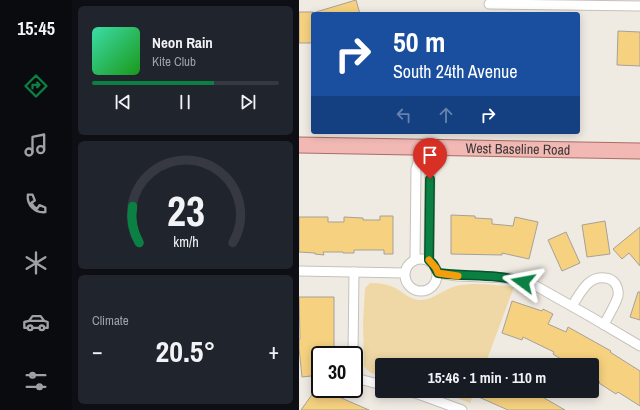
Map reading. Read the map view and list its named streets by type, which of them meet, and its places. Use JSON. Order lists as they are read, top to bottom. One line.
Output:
{"streets":{"main road":["West Baseline Road"]},"page":{"tabs":"15:45","turn":["50 m","South 24th Avenue"],"song":["Neon Rain","Kite Club"],"tile":"Climate","heat":["−","20.5°","+"],"limit":"30","trip":"15:46 · 1 min · 110 m","gauge":["23","km/h"]}}
